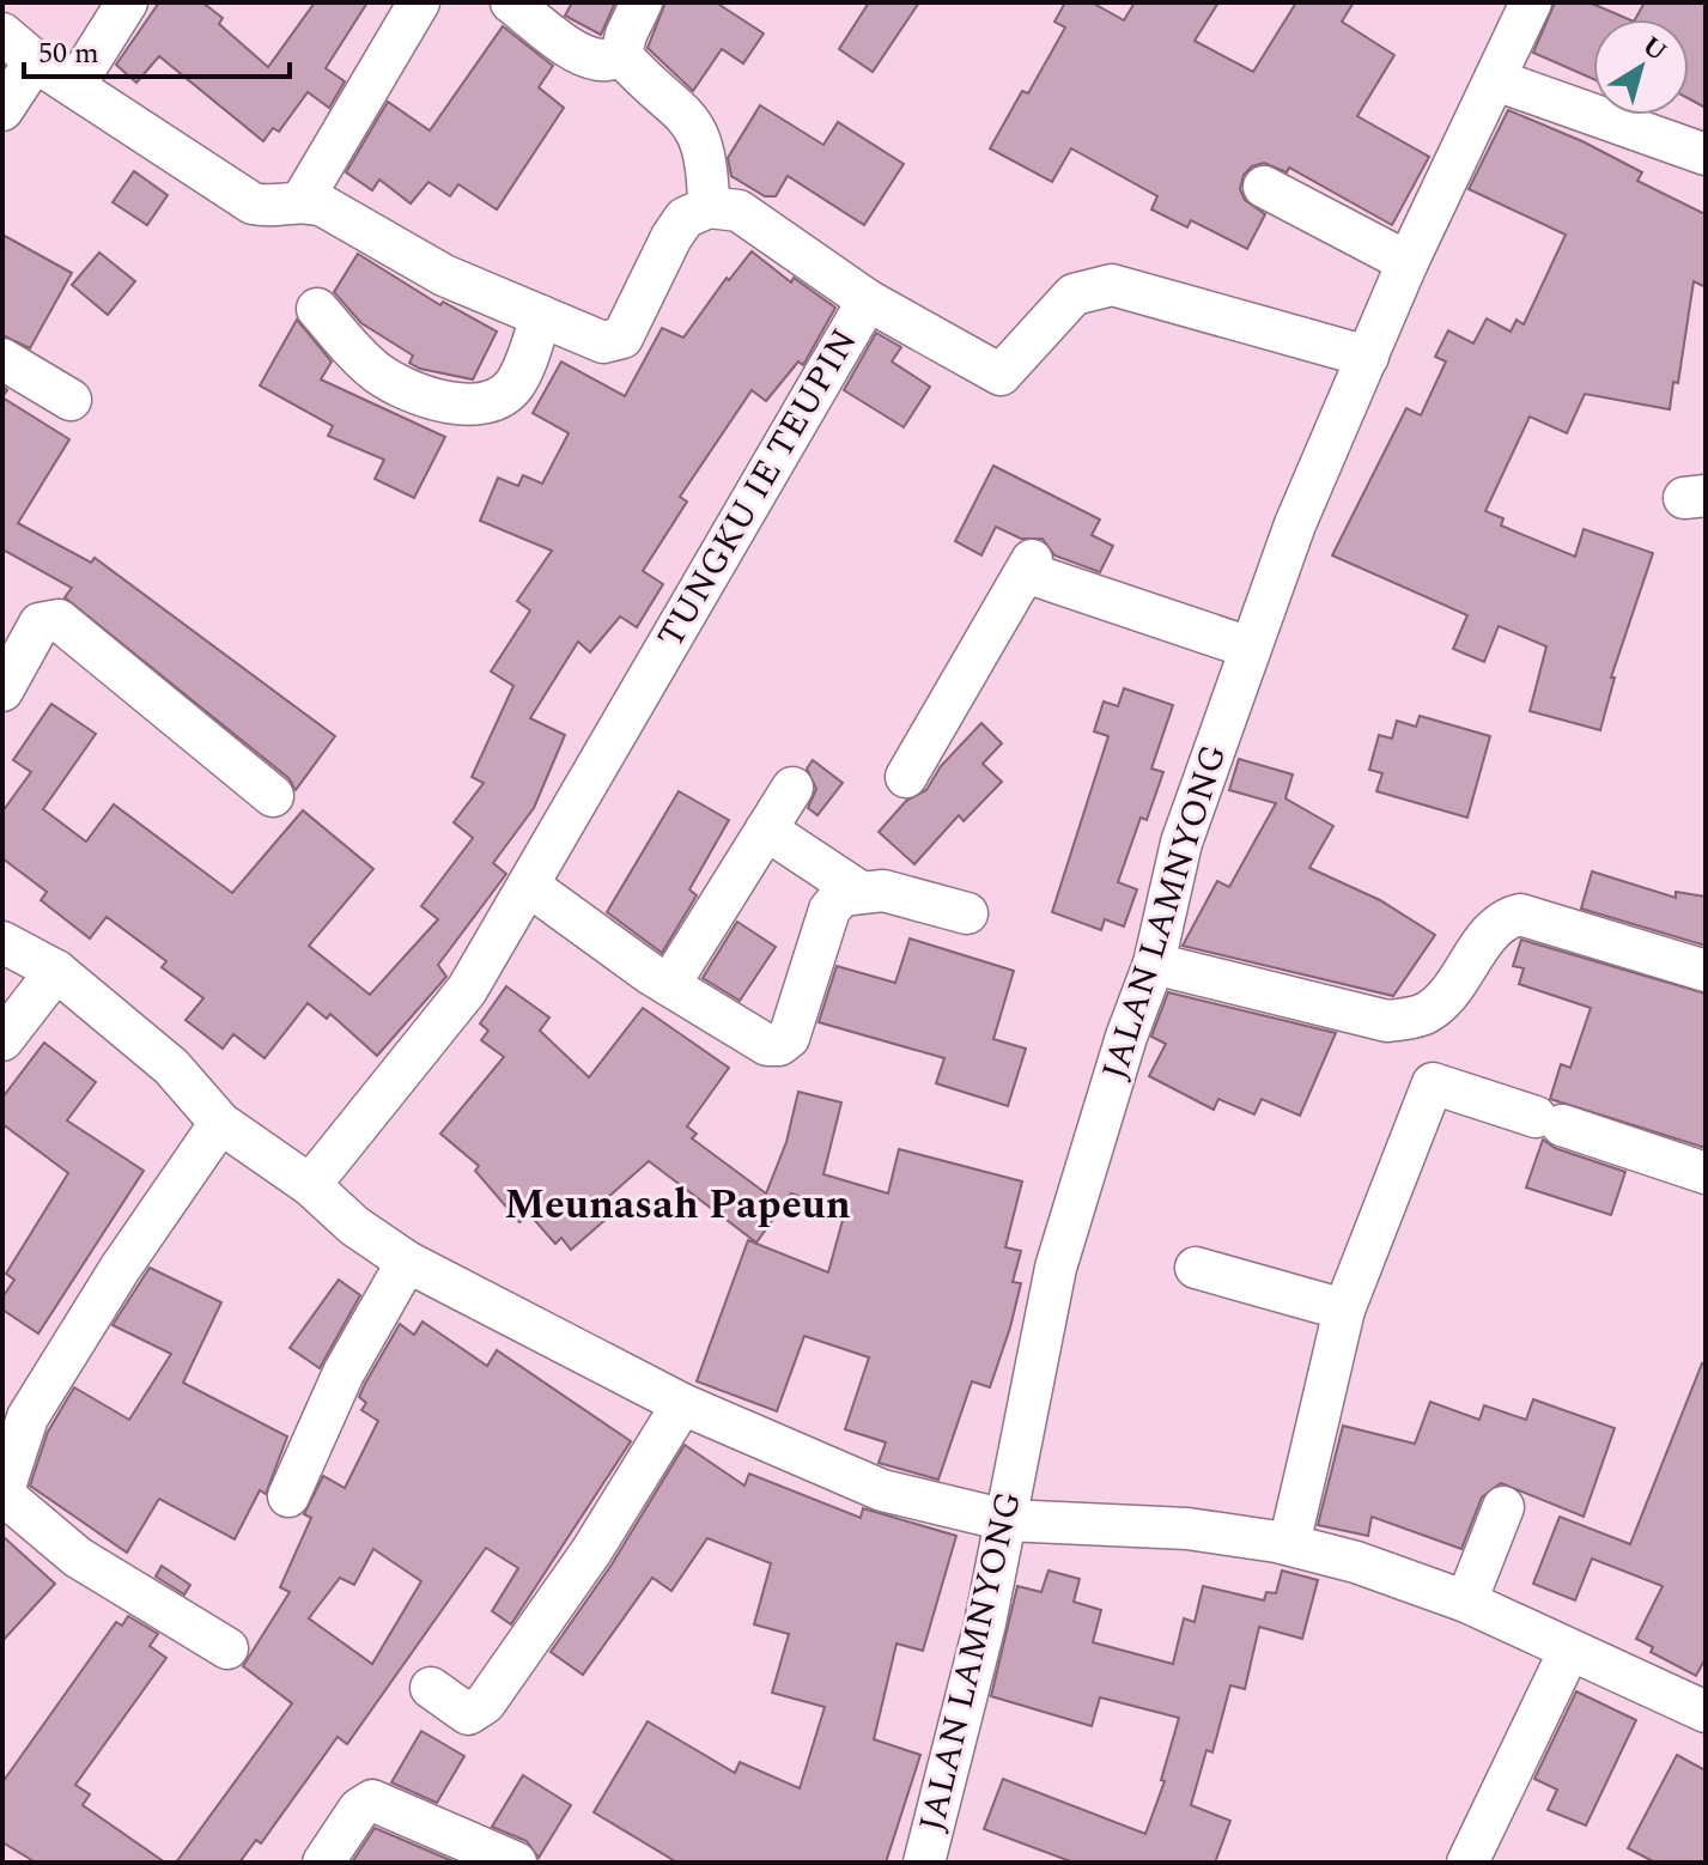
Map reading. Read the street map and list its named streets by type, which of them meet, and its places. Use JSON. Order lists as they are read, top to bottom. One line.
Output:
{"streets":{"street":["TUNGKU IE TEUPIN","JALAN LAMNYONG"]},"districts":["Meunasah Papeun"],"scale_bar":"50 m","north":"top right"}
